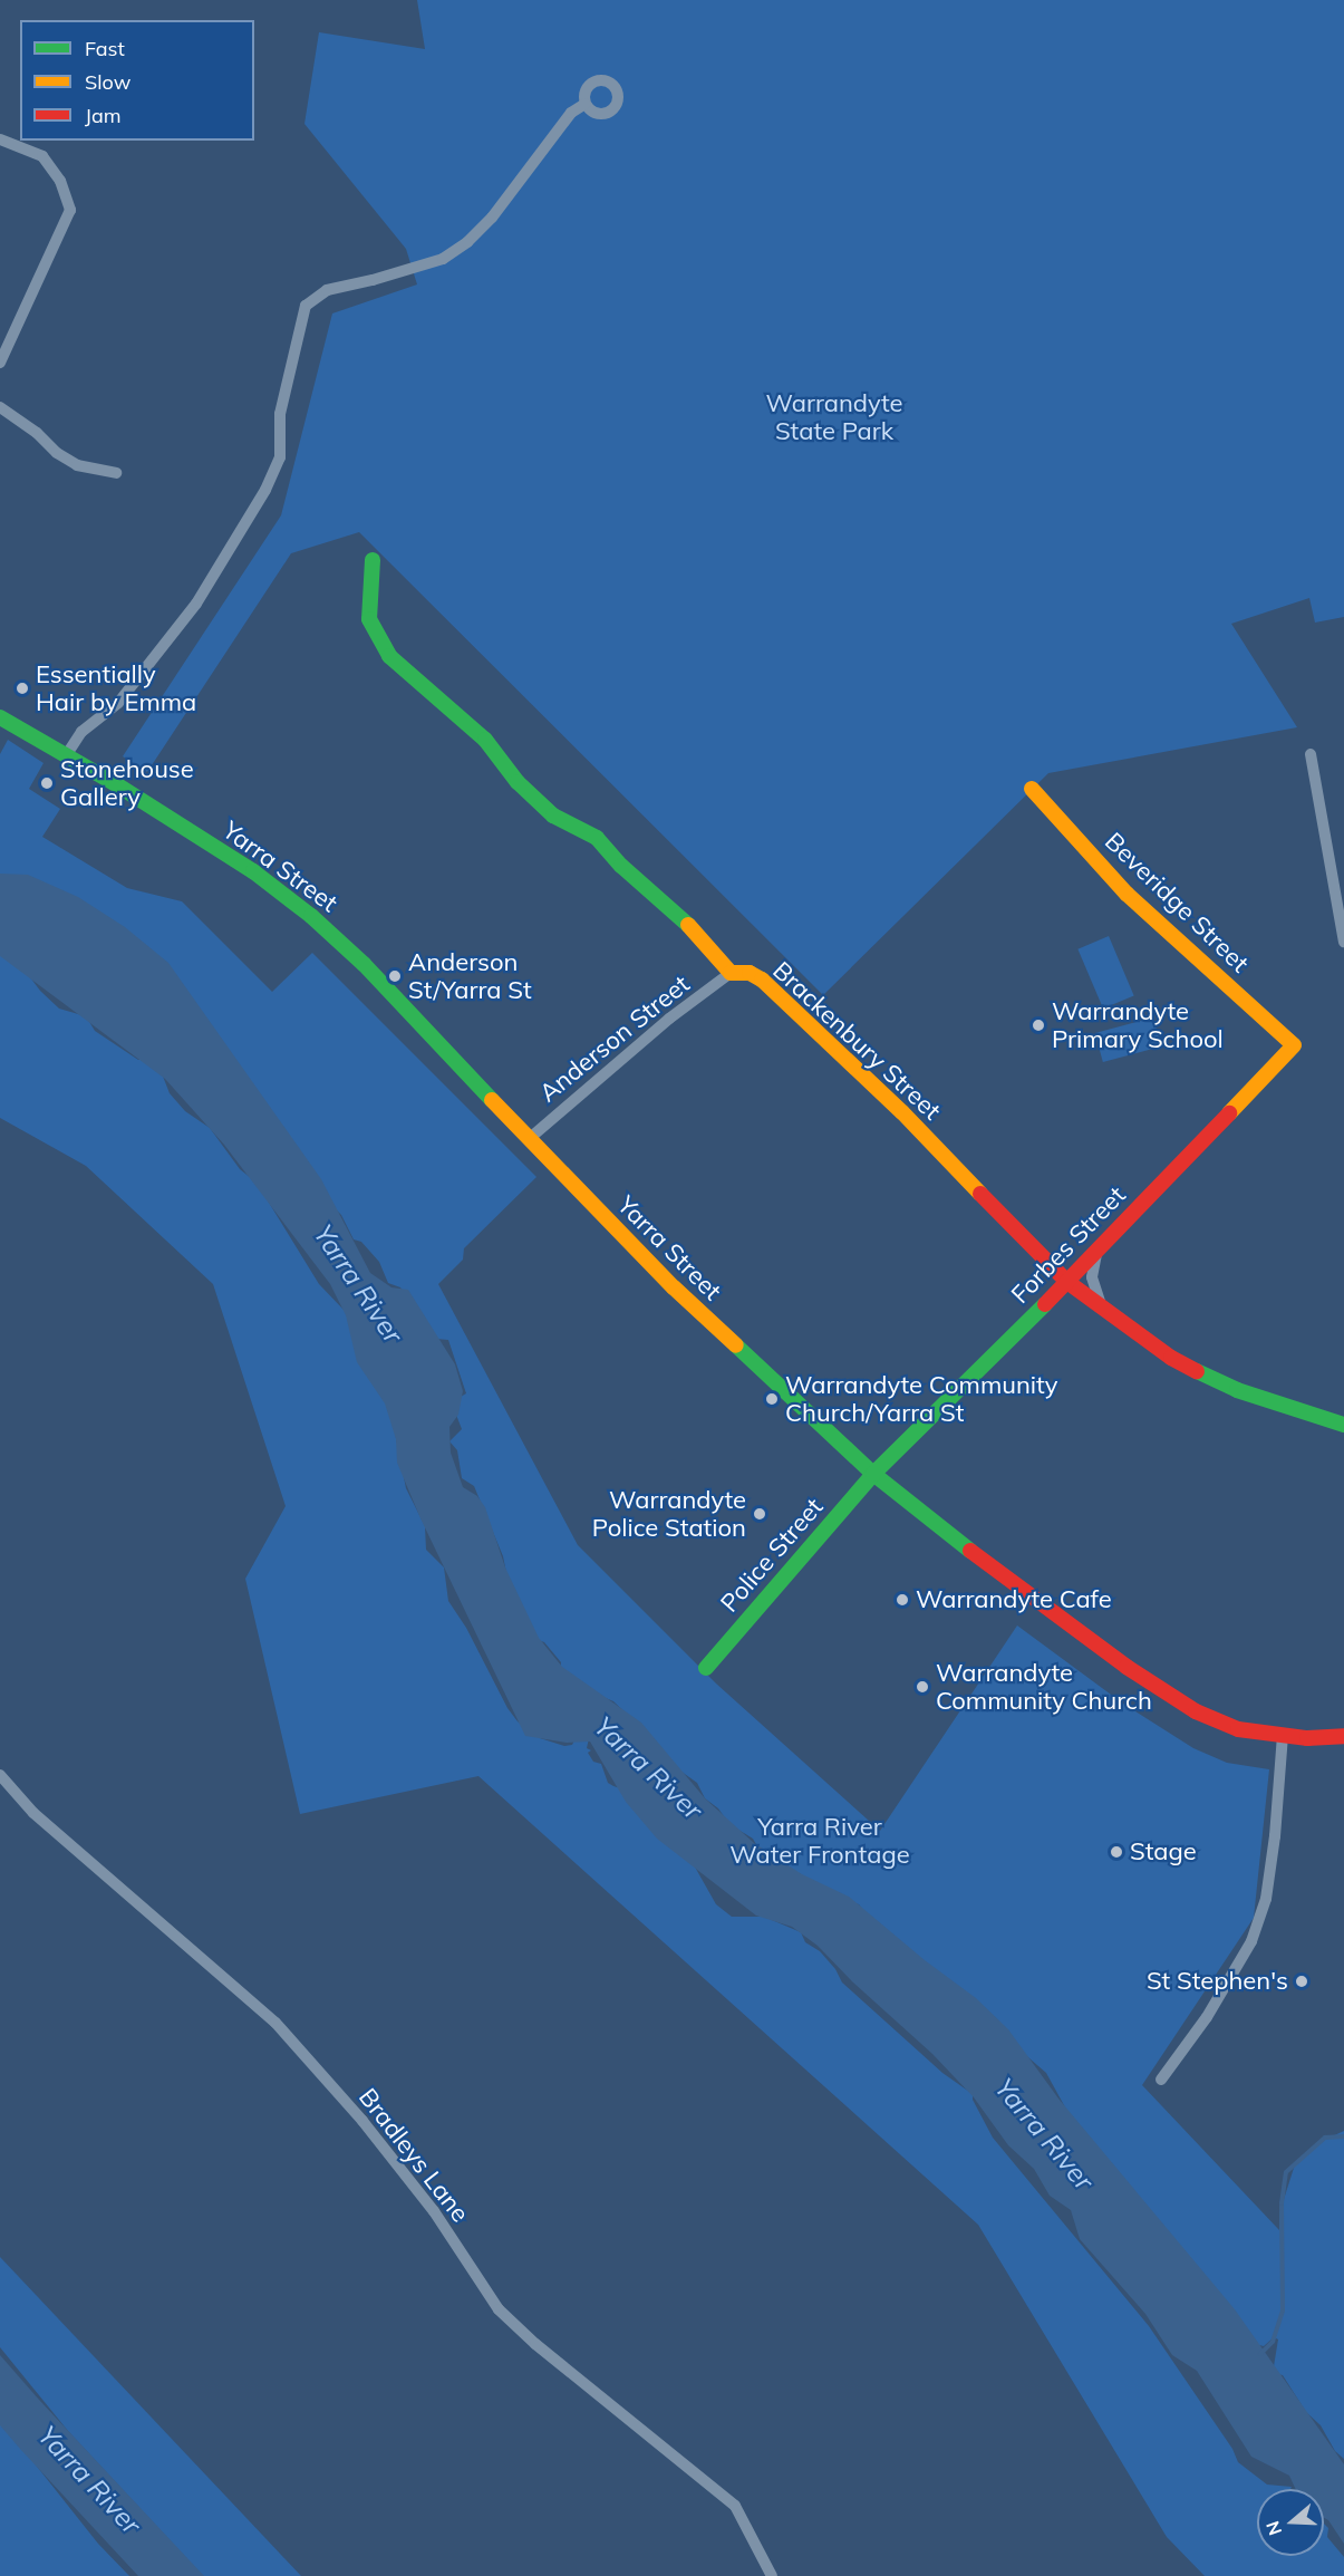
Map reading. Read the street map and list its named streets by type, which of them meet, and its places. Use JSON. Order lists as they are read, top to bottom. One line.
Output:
{"streets":{"street":["Yarra Street","Beveridge Street","Anderson Street","Brackenbury Street","Forbes Street","Police Street","Bradleys Lane"]},"crossings":[["Yarra Street","Anderson Street"],["Yarra Street","Forbes Street"],["Yarra Street","Police Street"],["Beveridge Street","Forbes Street"],["Anderson Street","Brackenbury Street"],["Brackenbury Street","Forbes Street"],["Forbes Street","Police Street"]],"water":["Yarra River"],"parks":["Warrandyte State Park","Yarra River Water Frontage"],"places":["Essentially Hair by Emma","Stonehouse Gallery","Anderson St/Yarra St","Warrandyte Primary School","Warrandyte Community Church/Yarra St","Warrandyte Police Station","Warrandyte Cafe","Warrandyte Community Church","Stage","St Stephen's"],"legend":["Fast","Slow","Jam"],"north":"left"}
